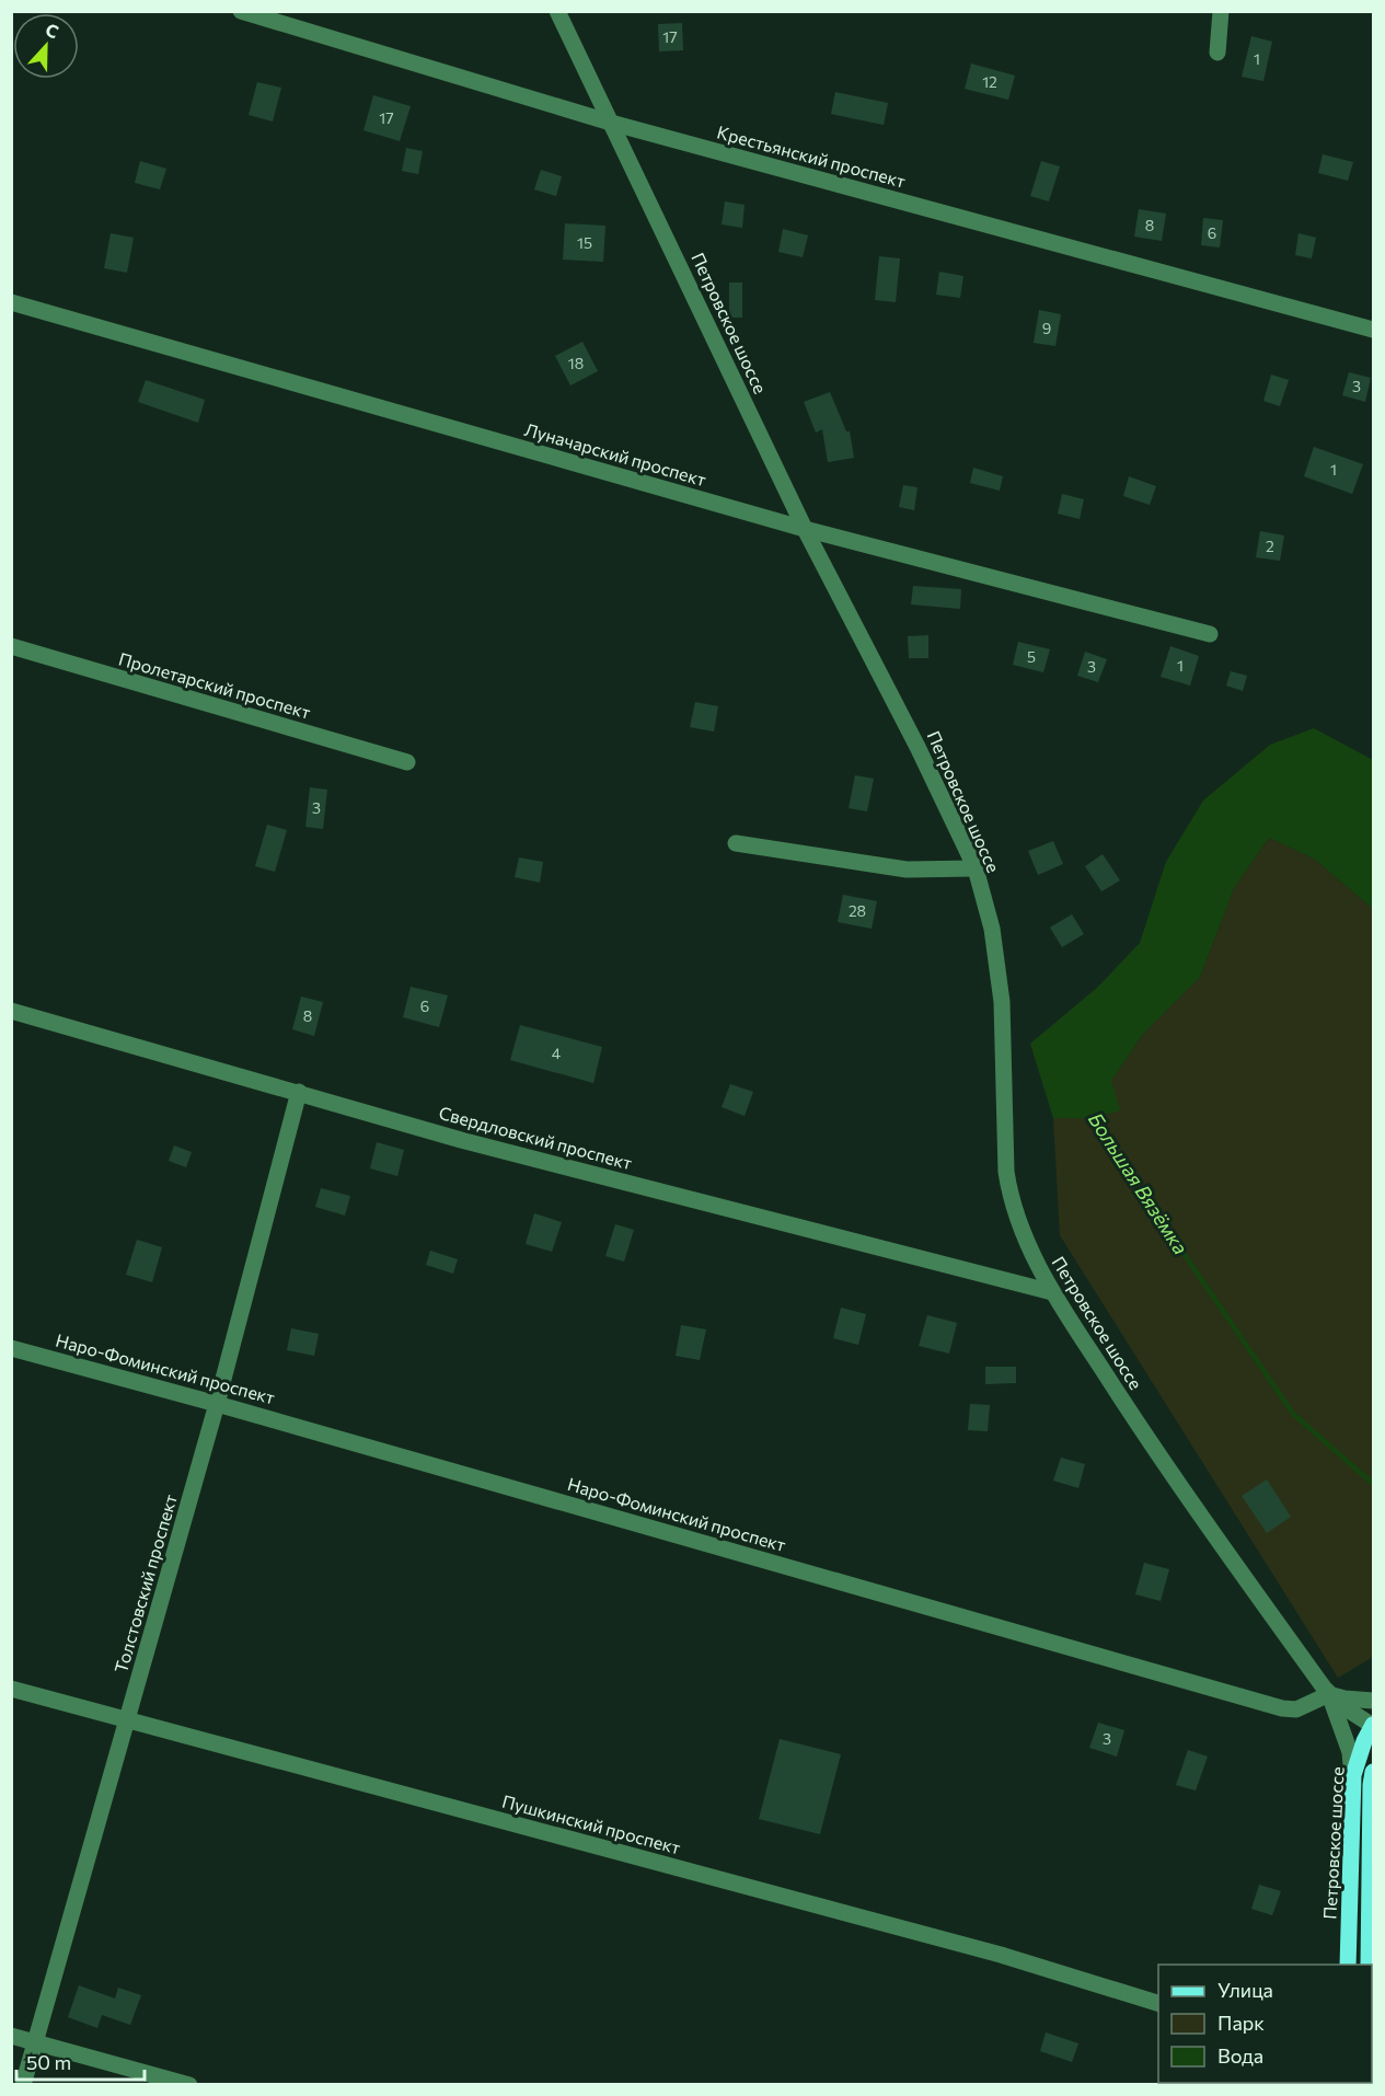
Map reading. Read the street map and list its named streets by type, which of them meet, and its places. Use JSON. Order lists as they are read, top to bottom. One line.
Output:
{"streets":{"main road":["Петровское шоссе"],"street":["Крестьянский проспект","Луначарский проспект","Пролетарский проспект","Свердловский проспект","Наро-Фоминский проспект","Толстовский проспект","Пушкинский проспект"]},"crossings":[["Крестьянский проспект","Петровское шоссе"],["Петровское шоссе","Луначарский проспект"],["Петровское шоссе","Свердловский проспект"],["Петровское шоссе","Наро-Фоминский проспект"],["Свердловский проспект","Толстовский проспект"],["Наро-Фоминский проспект","Толстовский проспект"],["Толстовский проспект","Пушкинский проспект"]],"water":["Большая Вязёмка"],"house_numbers":["17","1","12","17","8","6","15","9","18","3","1","2","5","1","3","3","28","6","8","4","3"],"legend":["Улица","Парк","Вода"],"scale_bar":"50 m","north":"top"}
